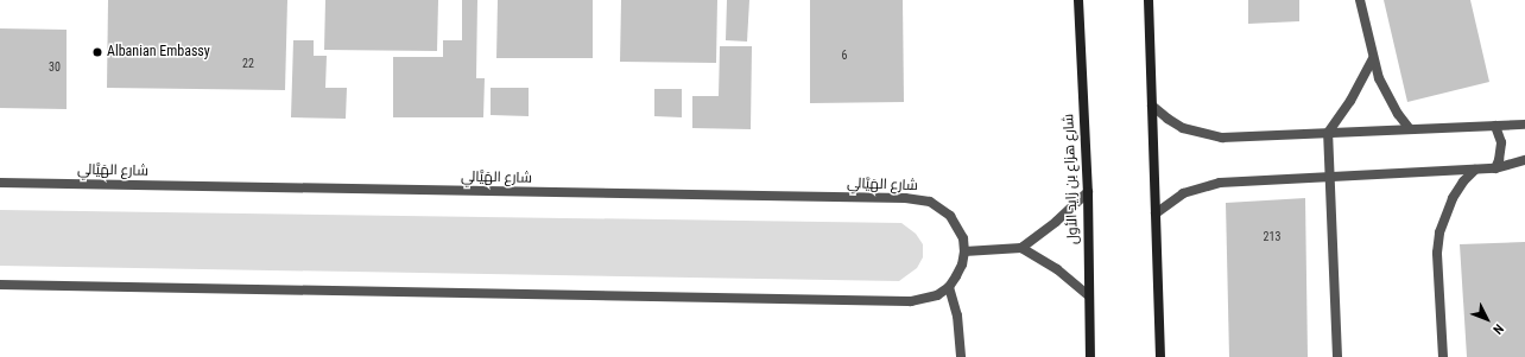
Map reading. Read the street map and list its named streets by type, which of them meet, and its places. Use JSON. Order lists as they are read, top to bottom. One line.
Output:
{"streets":{"main road":["شارع هزاع بن زايد الأول"],"street":["شارع الهَيَّالي"]},"places":["Albanian Embassy"],"house_numbers":["6","22","30","213"],"north":"bottom right"}
